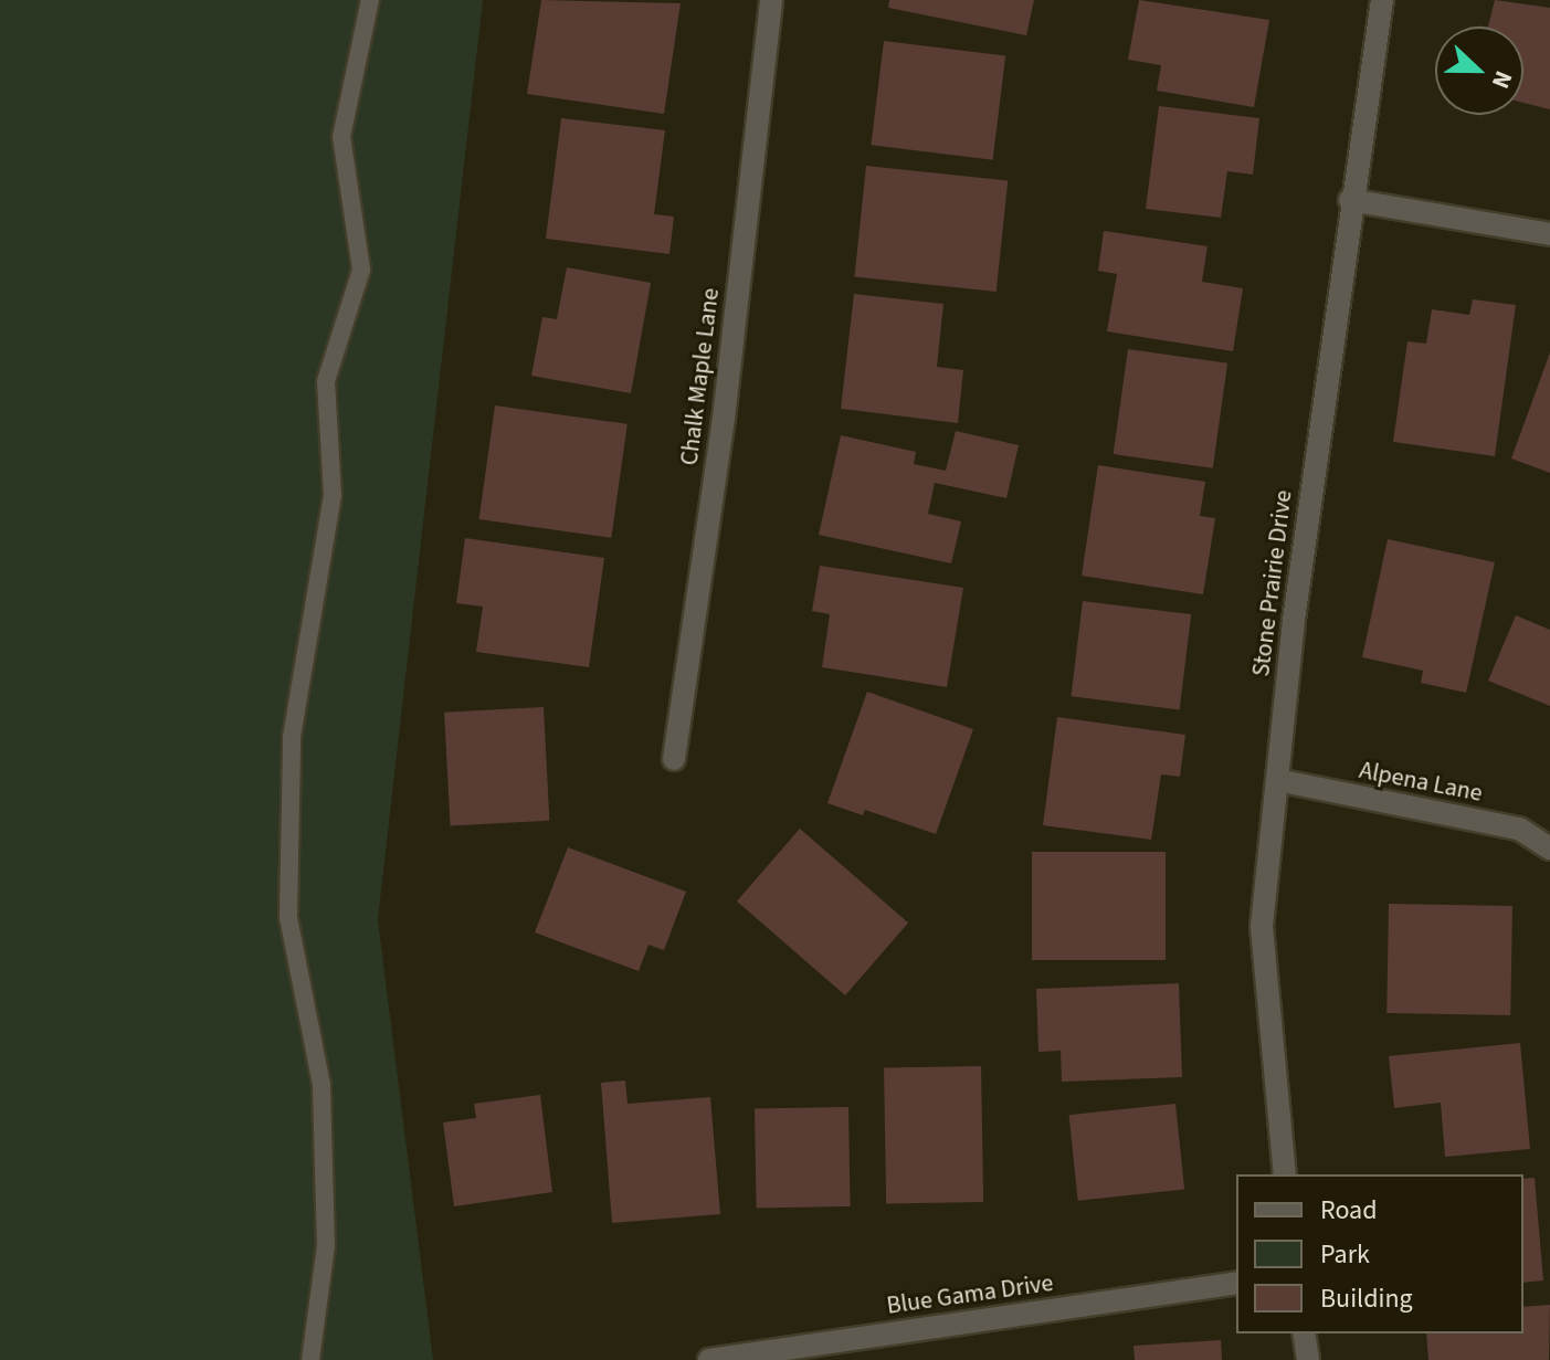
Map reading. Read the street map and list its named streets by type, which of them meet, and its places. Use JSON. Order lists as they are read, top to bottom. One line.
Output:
{"streets":{"street":["Chalk Maple Lane","Stone Prairie Drive","Alpena Lane","Blue Gama Drive"]},"crossings":[["Stone Prairie Drive","Alpena Lane"]],"legend":["Road","Park","Building"],"north":"right"}
